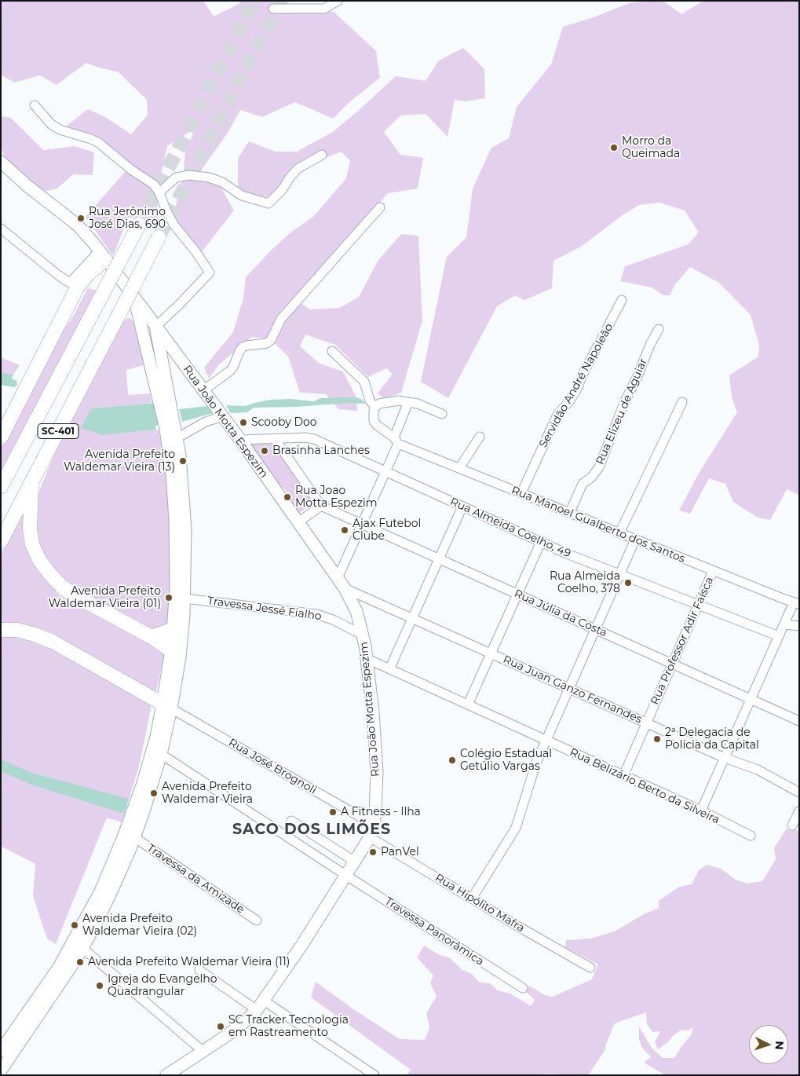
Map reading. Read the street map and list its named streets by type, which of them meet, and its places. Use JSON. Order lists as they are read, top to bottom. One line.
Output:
{"streets":{"highway":["SC-401"],"main road":["Rua João Motta Espezim"],"street":["Servidão André Napoleão","Rua Elizeu de Aguiar","Rua Manoel Gualberto dos Santos","Rua Almeida Coelho, 49","Travessa Jessé Fialho","Rua Júlia da Costa","Rua Professor Adir Faísca","Rua Juan Ganzo Fernandes","Rua José Brognoli","Rua Belizário Berto da Silveira","Travessa da Amizade","Rua Hipólito Mafra","Travessa Panorâmica"]},"crossings":[["Servidão André Napoleão","Rua Manoel Gualberto dos Santos"],["Rua Elizeu de Aguiar","Rua Manoel Gualberto dos Santos"],["Rua João Motta Espezim","Rua Almeida Coelho, 49"],["Rua João Motta Espezim","Travessa Jessé Fialho"],["Rua João Motta Espezim","Rua Juan Ganzo Fernandes"],["Rua João Motta Espezim","Rua José Brognoli"],["Rua João Motta Espezim","Rua Belizário Berto da Silveira"],["Rua João Motta Espezim","Rua Hipólito Mafra"],["Rua João Motta Espezim","Travessa Panorâmica"],["Rua Manoel Gualberto dos Santos","Rua Professor Adir Faísca"],["Rua Almeida Coelho, 49","Rua Professor Adir Faísca"],["Rua Júlia da Costa","Rua Professor Adir Faísca"],["Rua Professor Adir Faísca","Rua Juan Ganzo Fernandes"],["Rua Professor Adir Faísca","Rua Belizário Berto da Silveira"]],"districts":["SACO DOS LIMÕES"],"places":["Morro da Queimada","Rua Jerônimo José Dias, 690","Scooby Doo","Brasinha Lanches","Avenida Prefeito Waldemar Vieira (13)","Rua Joao Motta Espezim","Ajax Futebol Clube","Rua Almeida Coelho, 378","Avenida Prefeito Waldemar Vieira (01)","2ª Delegacia de Polícia da Capital","Colégio Estadual Getúlio Vargas","Avenida Prefeito Waldemar Vieira","A Fitness - Ilha","PanVel","Avenida Prefeito Waldemar Vieira (02)","Avenida Prefeito Waldemar Vieira (11)","Igreja do Evangelho Quadrangular","SC Tracker Tecnologia em Rastreamento"],"north":"right"}
